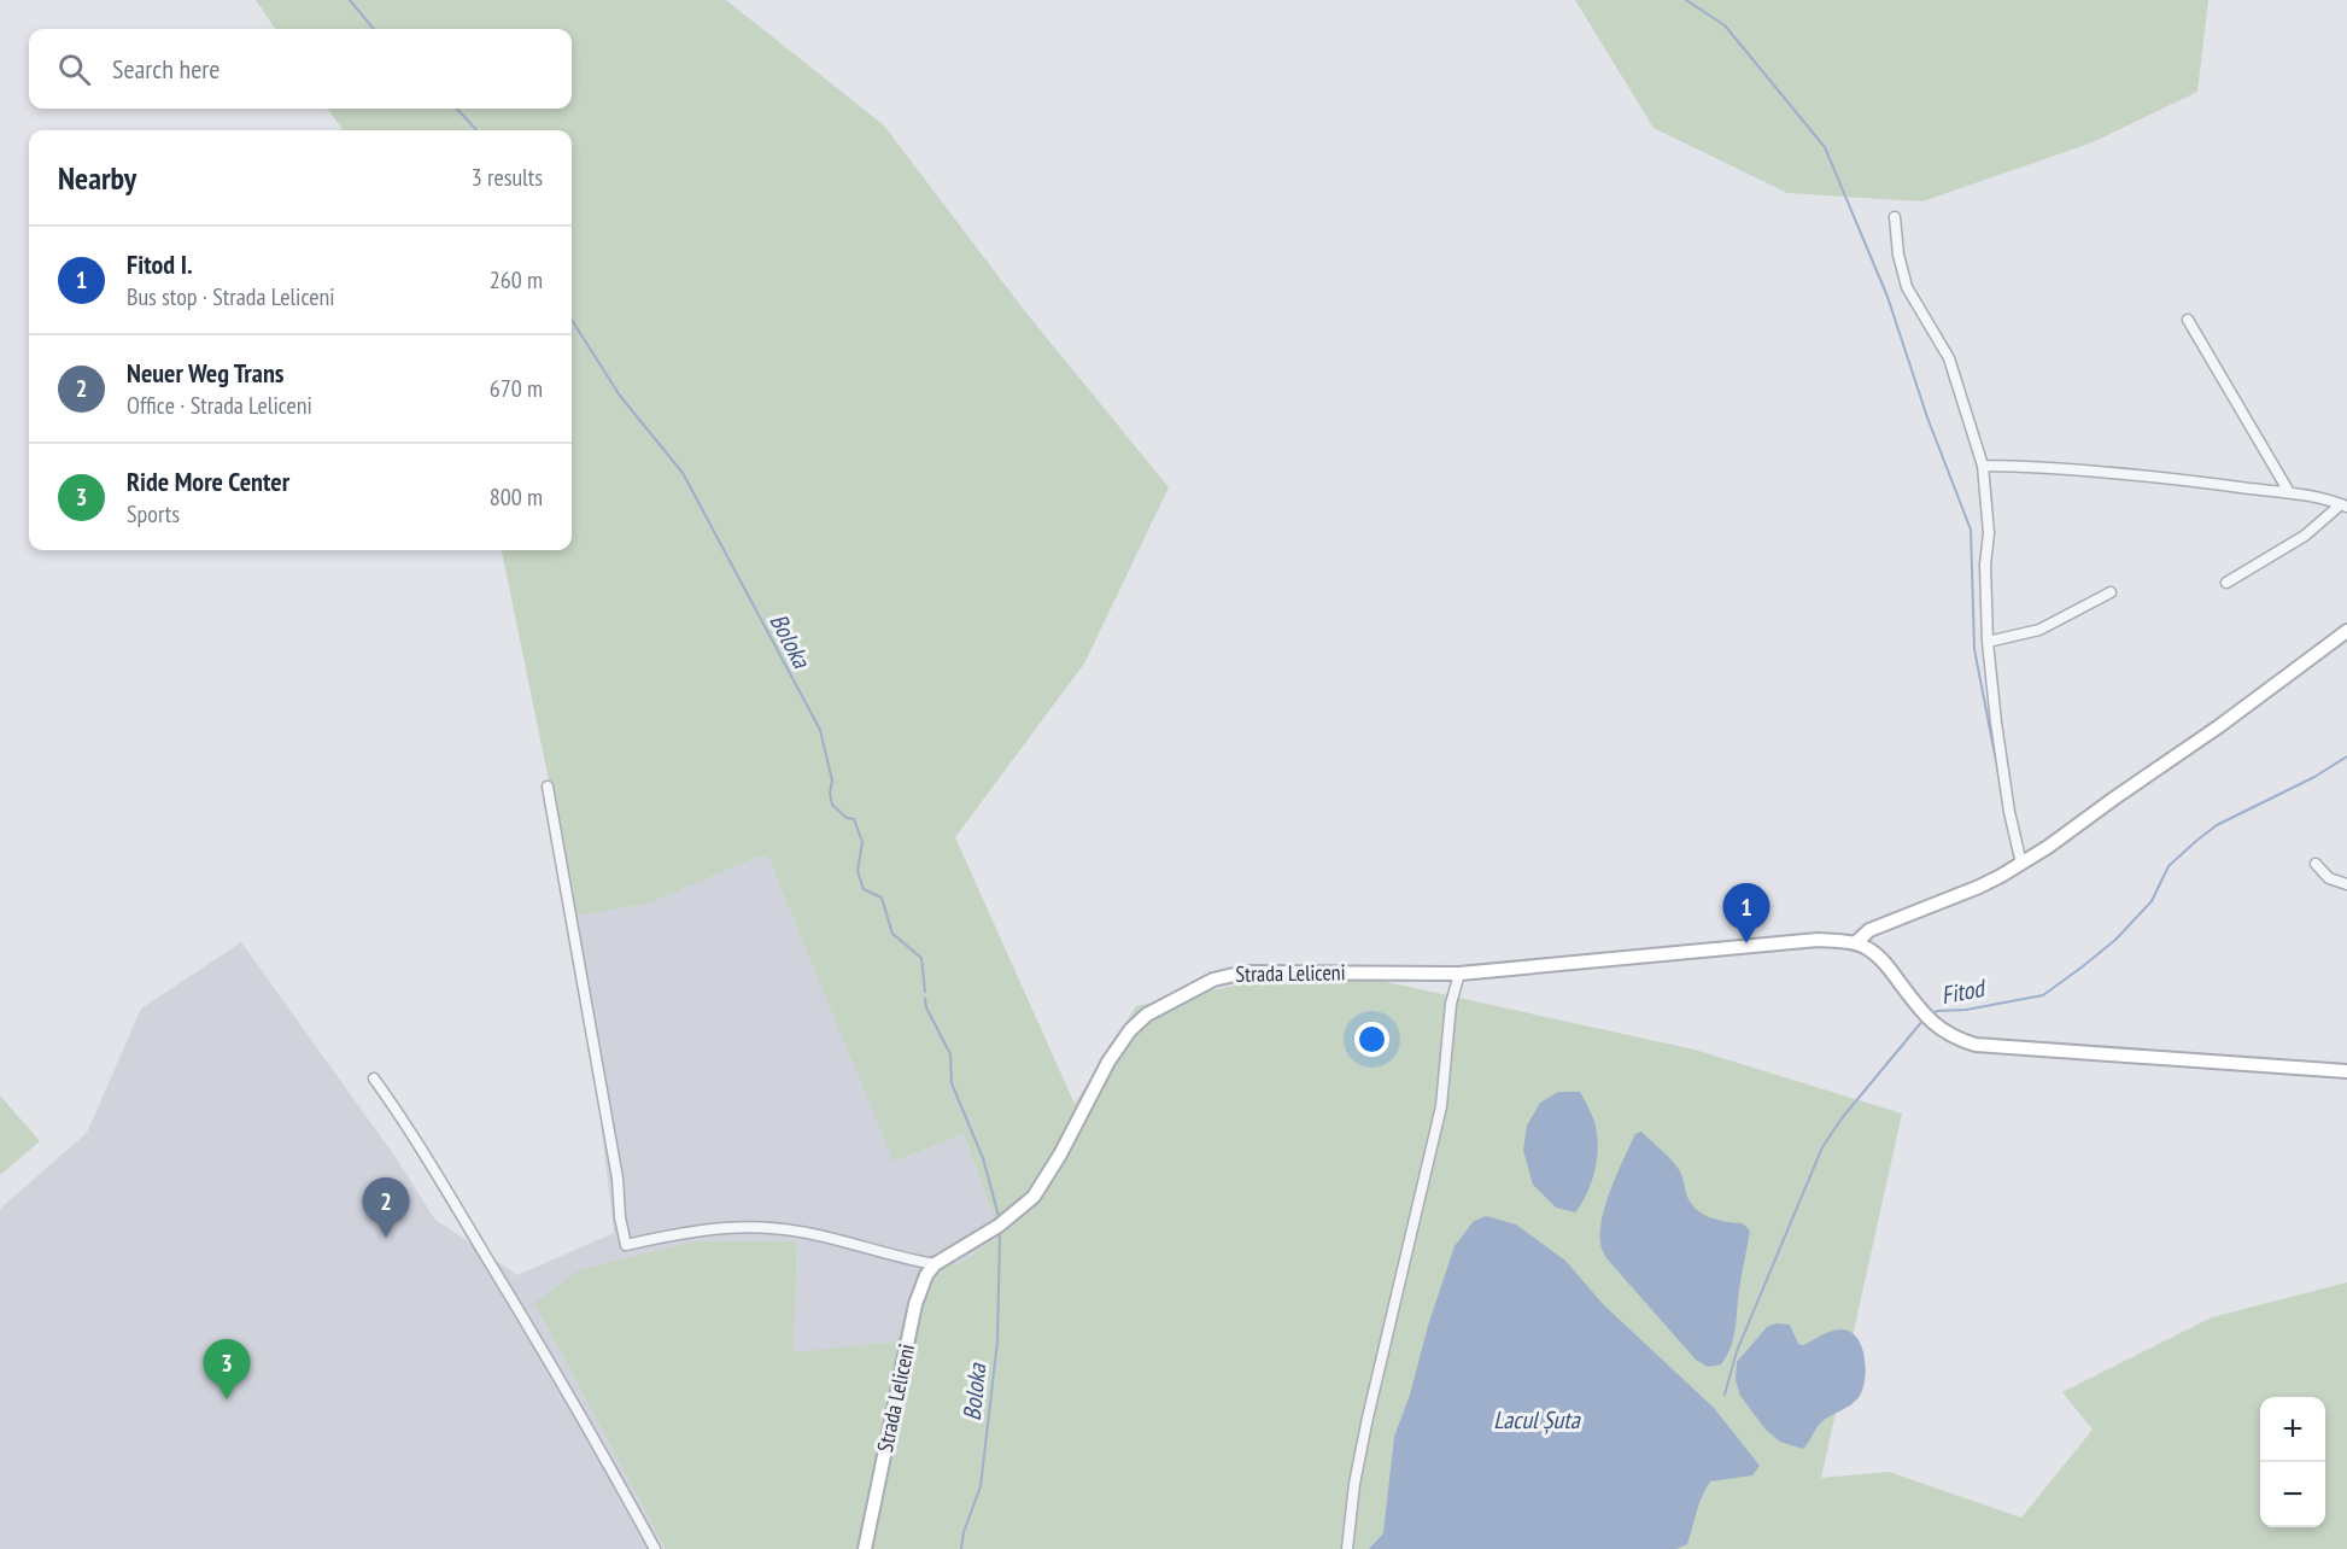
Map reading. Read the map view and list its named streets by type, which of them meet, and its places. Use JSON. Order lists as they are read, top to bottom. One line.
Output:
{"streets":{"main road":["Strada Leliceni"]},"water":["Boloka","Fitod","Lacul Șuta"],"page":{"search":"Search here","heading":["Nearby","3 results"],"list":[{"mark":"1","name":"Fitod I.","note":"Bus stop · Strada Leliceni","value":"260 m"},{"mark":"2","name":"Neuer Weg Trans","note":"Office · Strada Leliceni","value":"670 m"},{"mark":"3","name":"Ride More Center","note":"Sports","value":"800 m"}],"pins":["1","2","3"],"map_buttons":["+","−"]}}
